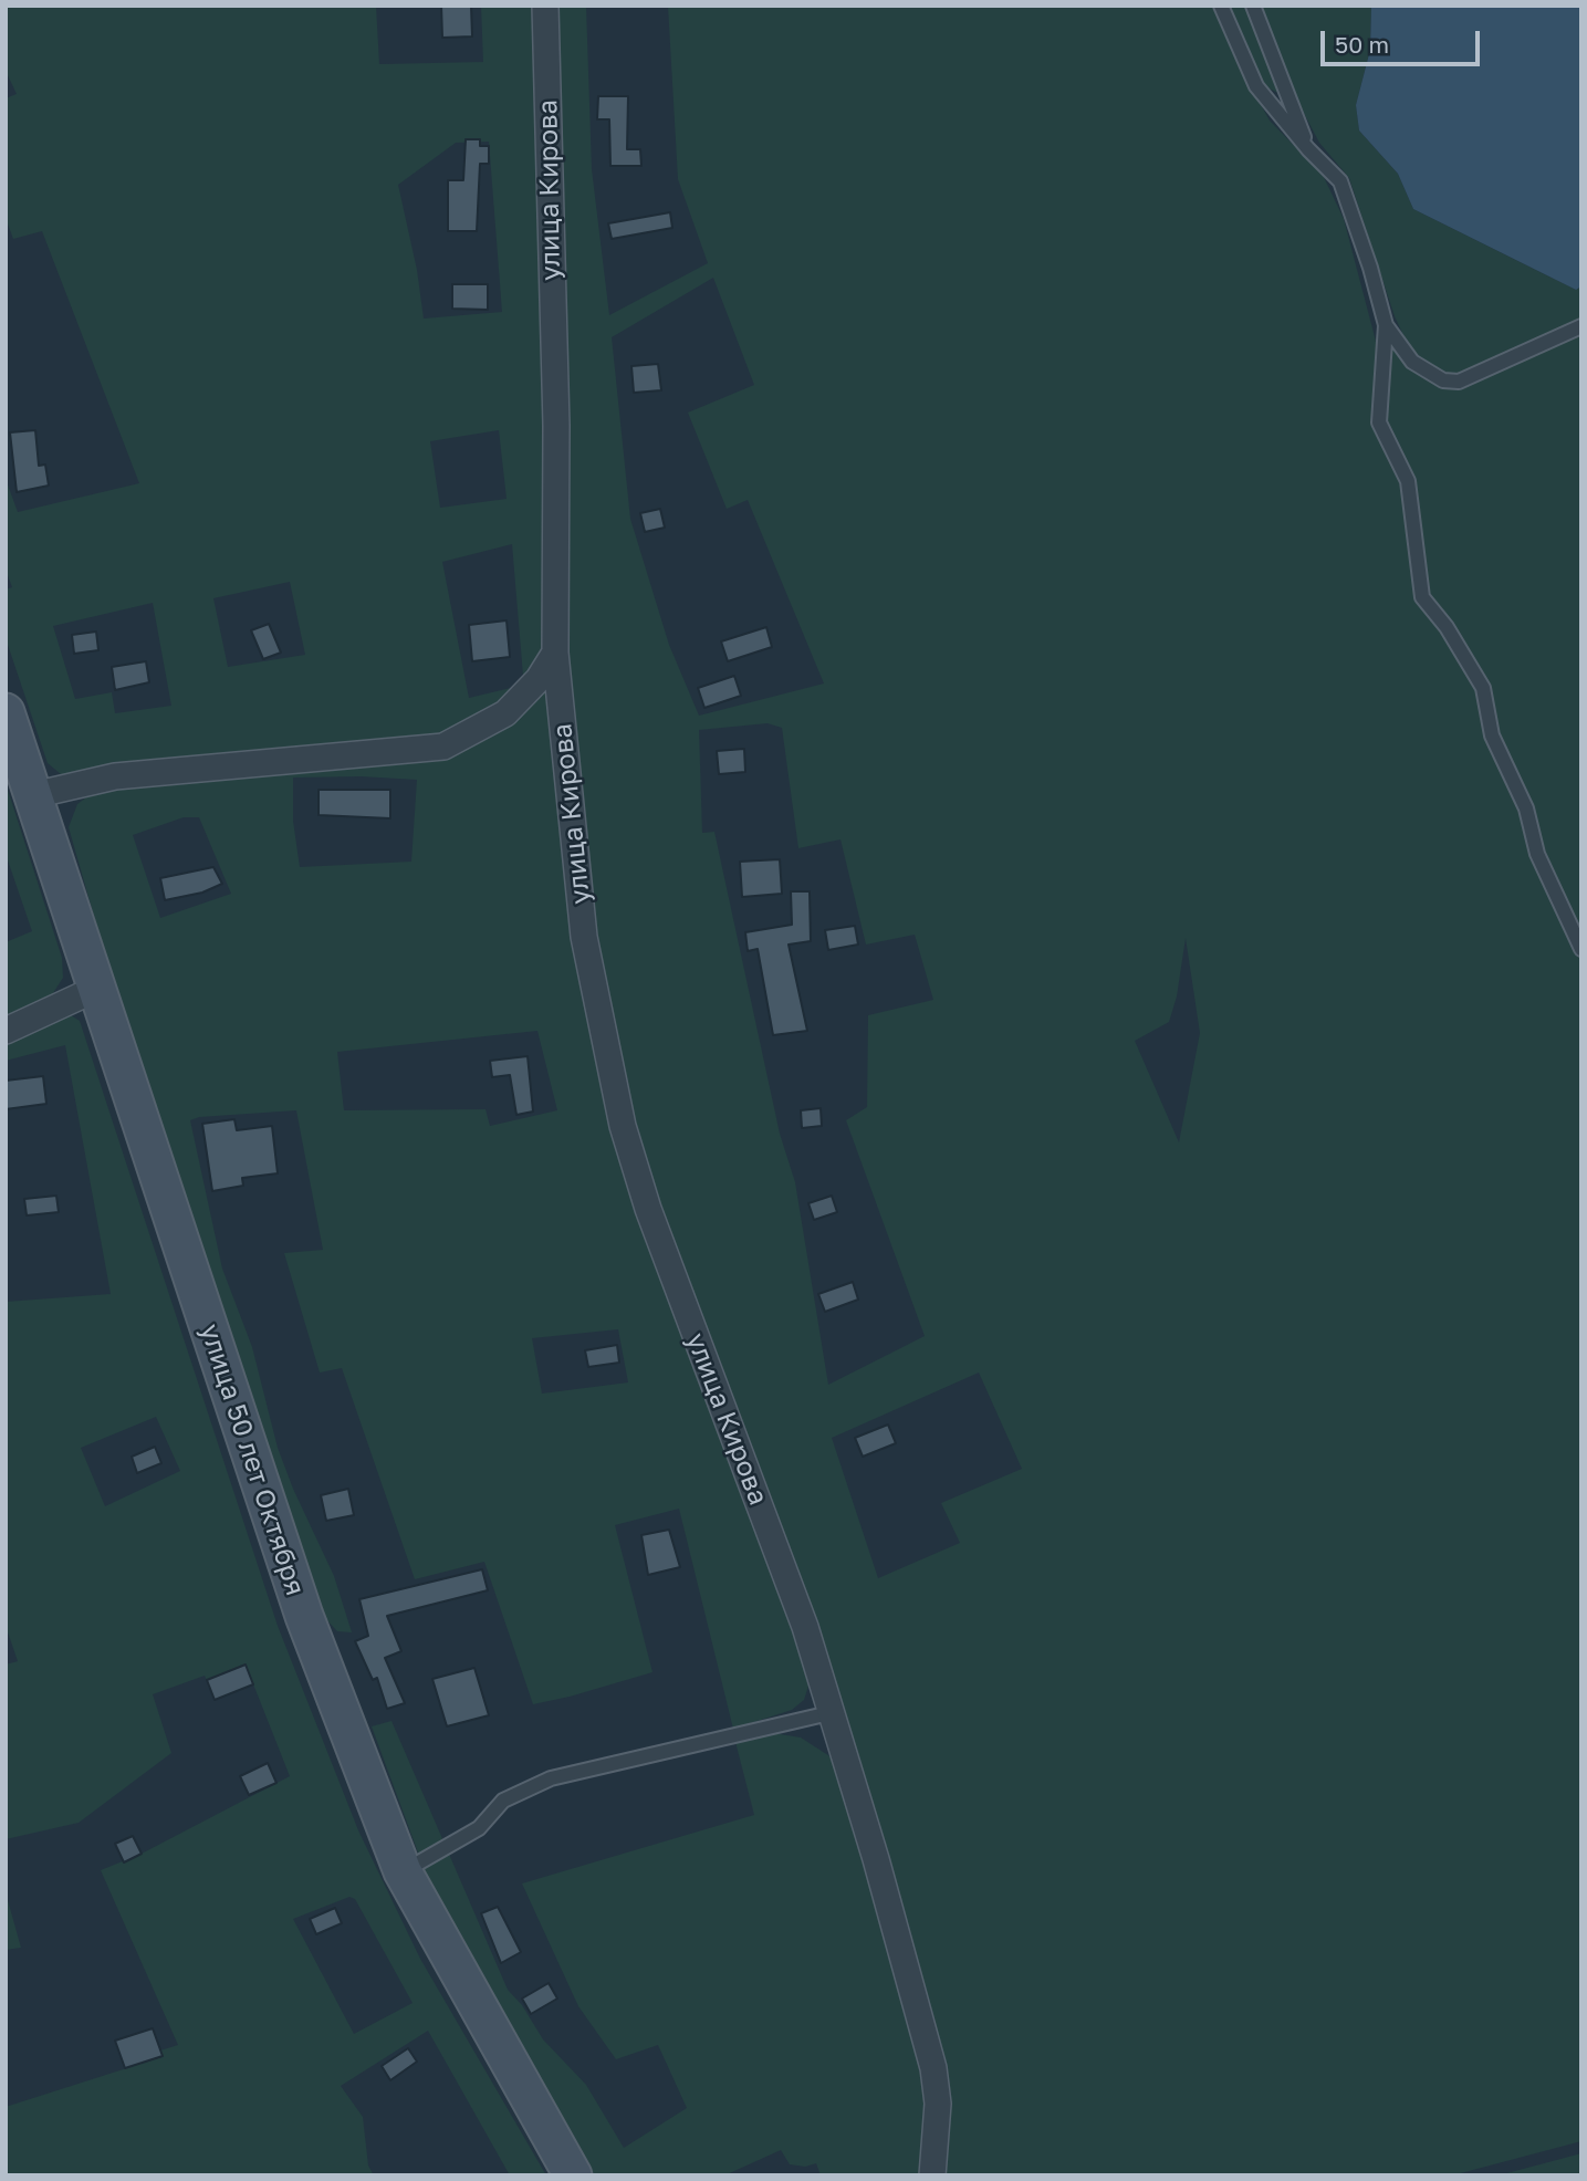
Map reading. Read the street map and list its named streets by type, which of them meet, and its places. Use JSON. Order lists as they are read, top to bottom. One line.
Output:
{"streets":{"main road":["улица 50 лет Октября"],"street":["улица Кирова"]},"crossings":[["улица Кирова","улица 50 лет Октября"]],"scale_bar":"50 m"}
